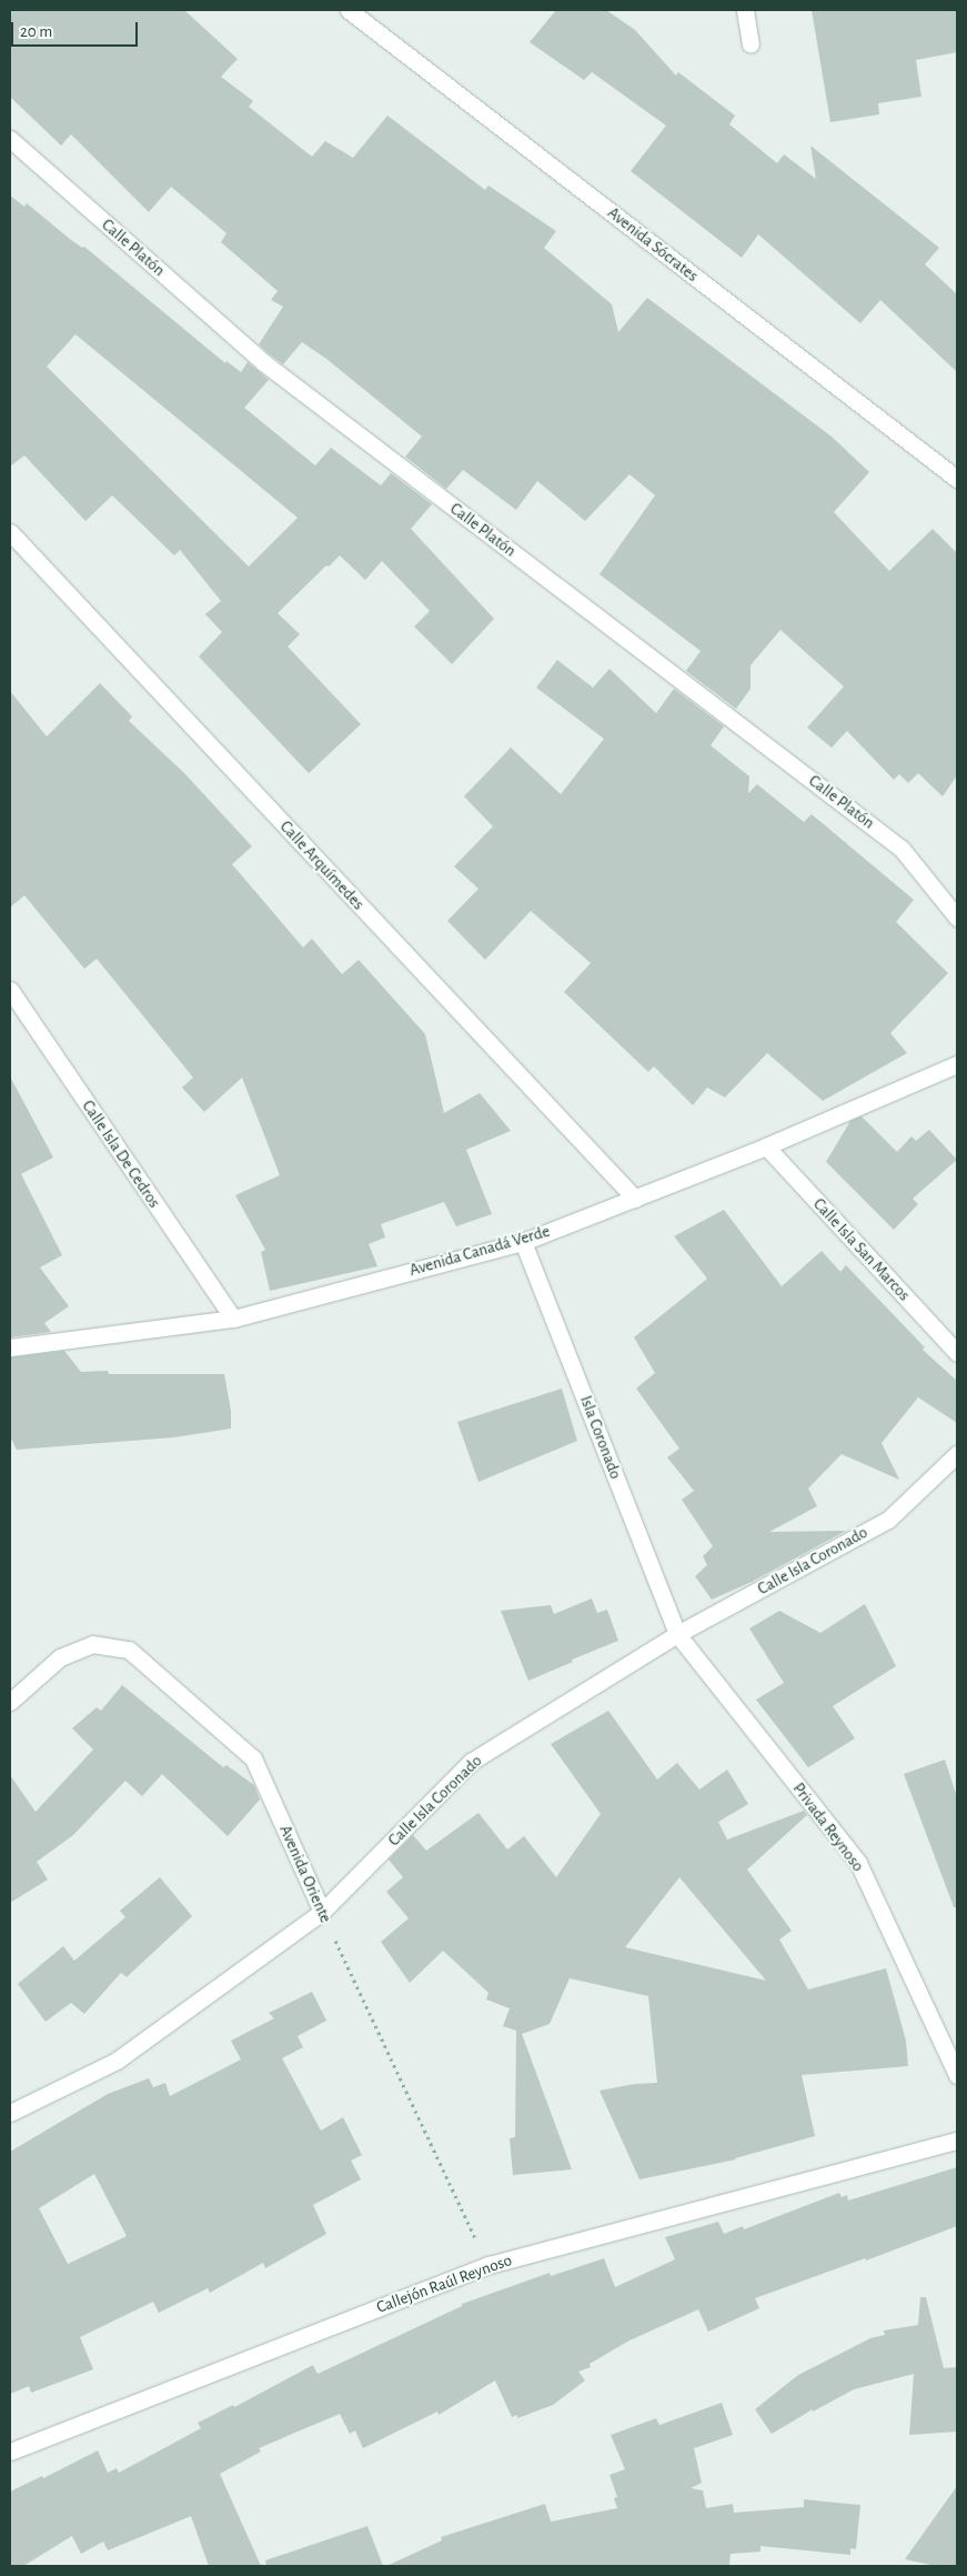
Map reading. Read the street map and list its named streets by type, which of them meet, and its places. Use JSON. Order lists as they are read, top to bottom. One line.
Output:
{"streets":{"street":["Avenida Sócrates","Calle Platón","Calle Arquímedes","Calle Isla De Cedros","Calle Isla San Marcos","Avenida Canadá Verde","Isla Coronado","Calle Isla Coronado","Privada Reynoso","Avenida Oriente","Callejón Raúl Reynoso"]},"crossings":[["Calle Arquímedes","Avenida Canadá Verde"],["Calle Isla De Cedros","Avenida Canadá Verde"],["Calle Isla San Marcos","Avenida Canadá Verde"],["Avenida Canadá Verde","Isla Coronado"],["Isla Coronado","Calle Isla Coronado"],["Isla Coronado","Privada Reynoso"],["Calle Isla Coronado","Privada Reynoso"],["Calle Isla Coronado","Avenida Oriente"],["Avenida Oriente","Callejón Raúl Reynoso"]],"scale_bar":"20 m"}
